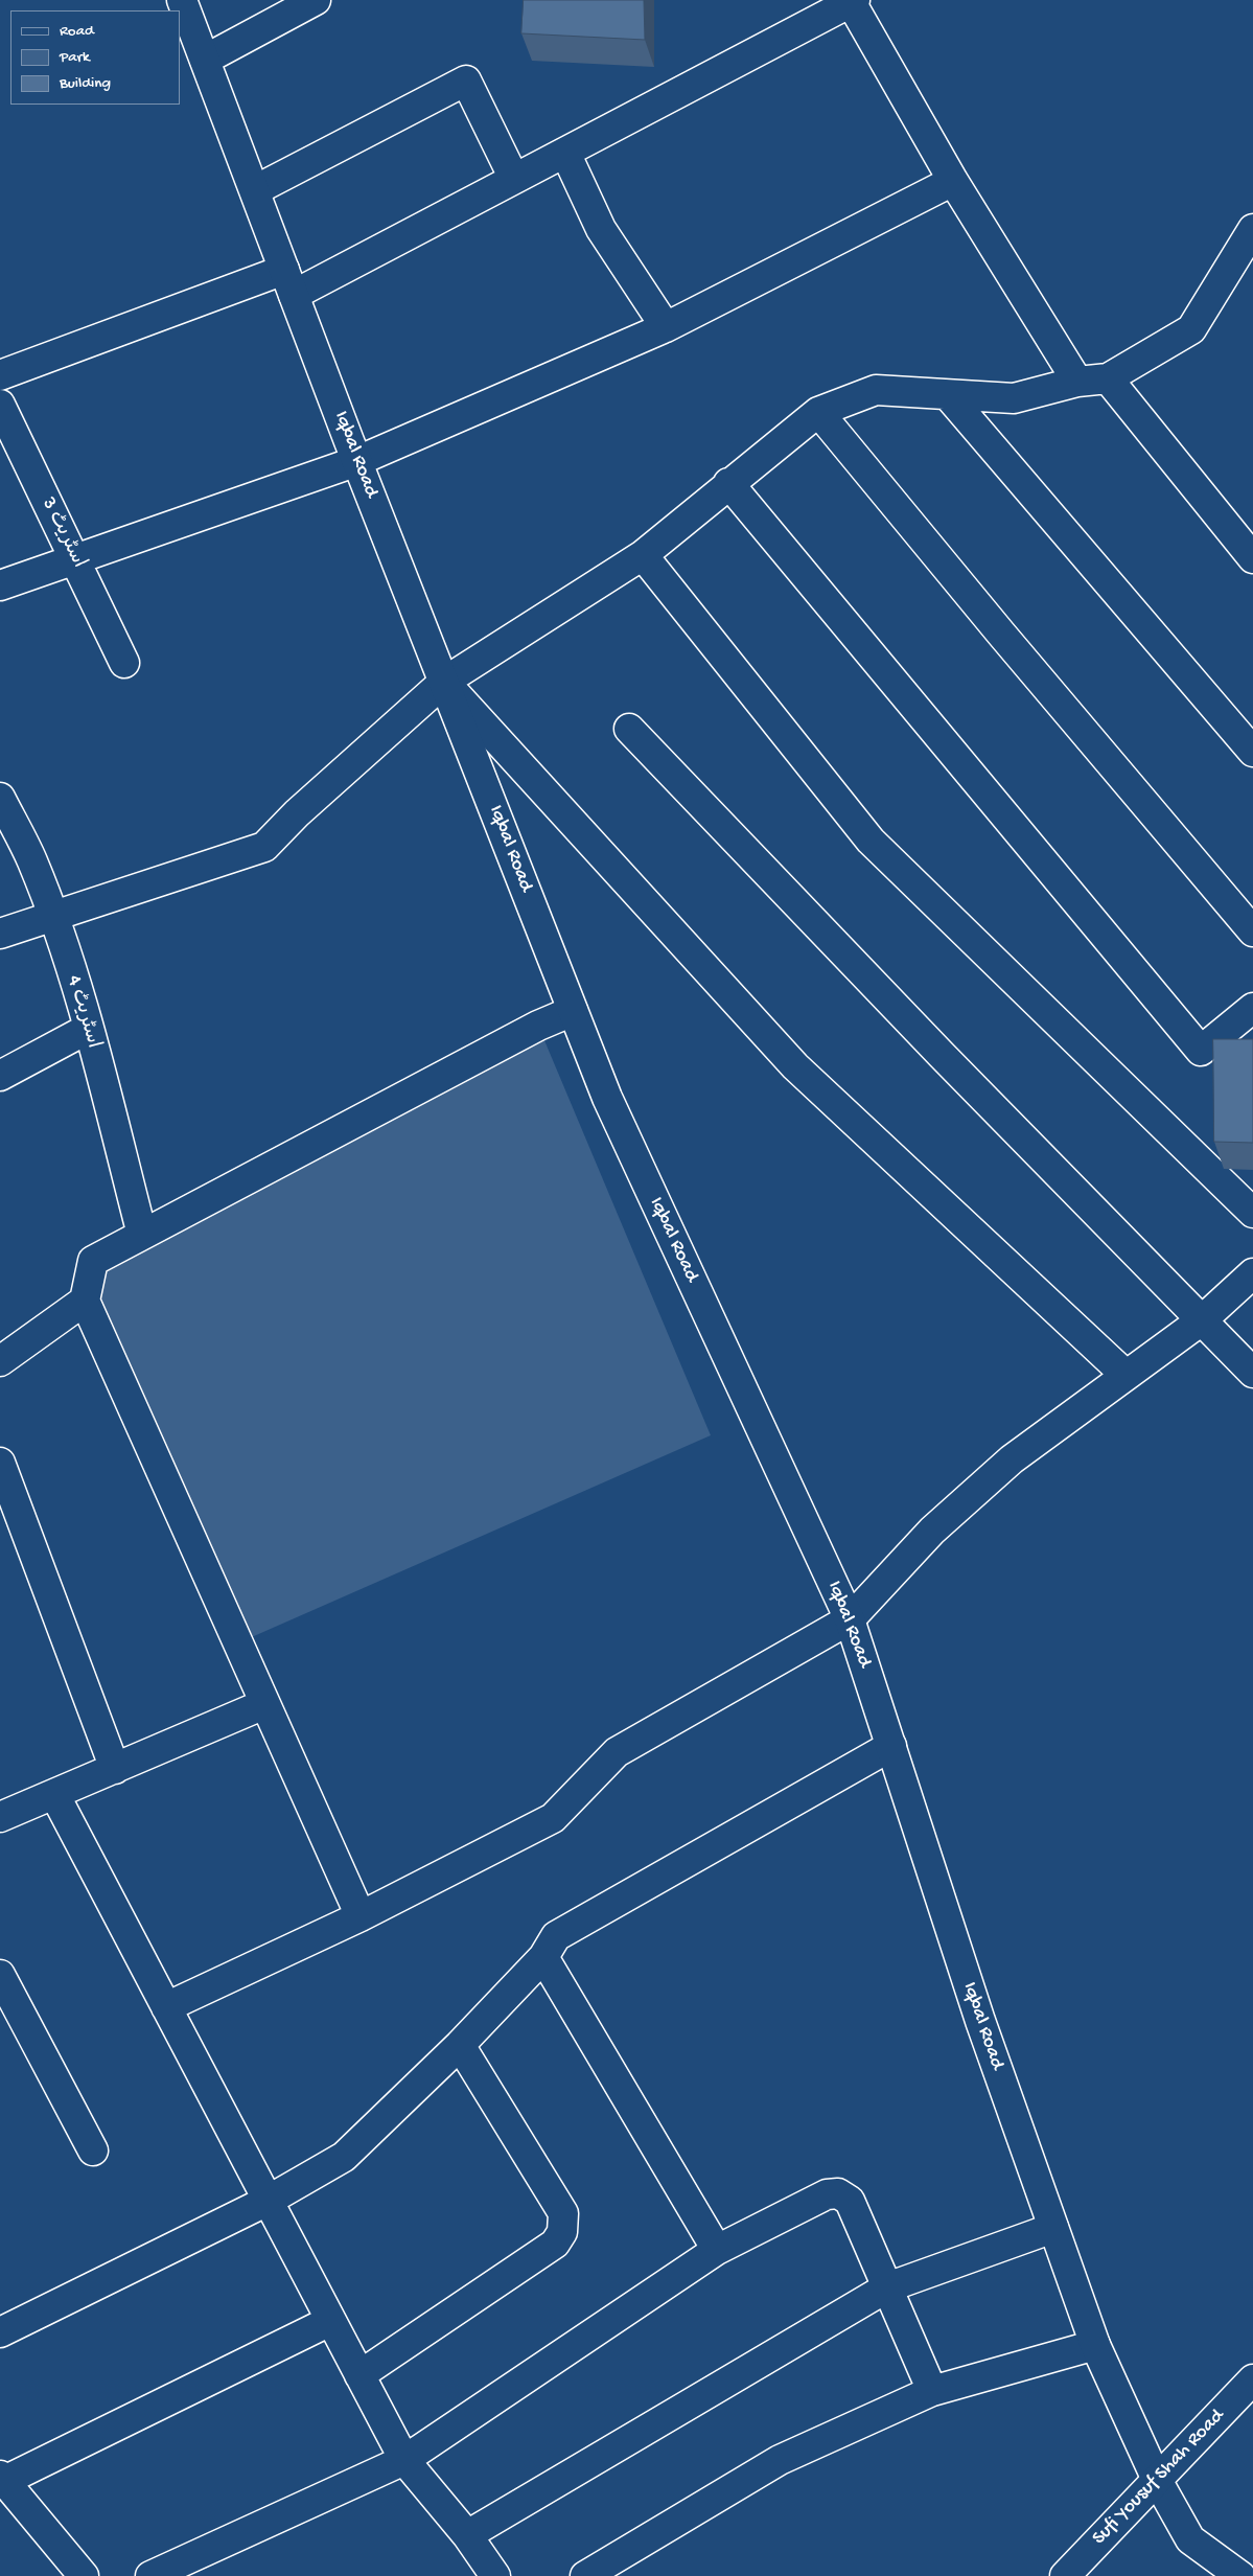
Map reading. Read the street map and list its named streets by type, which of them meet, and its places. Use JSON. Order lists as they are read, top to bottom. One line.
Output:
{"streets":{"street":["Iqbal Road","اسٹریٹ 3","اسٹریٹ 4","Sufi Yousuf Shah Road"]},"crossings":[["Iqbal Road","Sufi Yousuf Shah Road"]],"legend":["Road","Park","Building"]}
